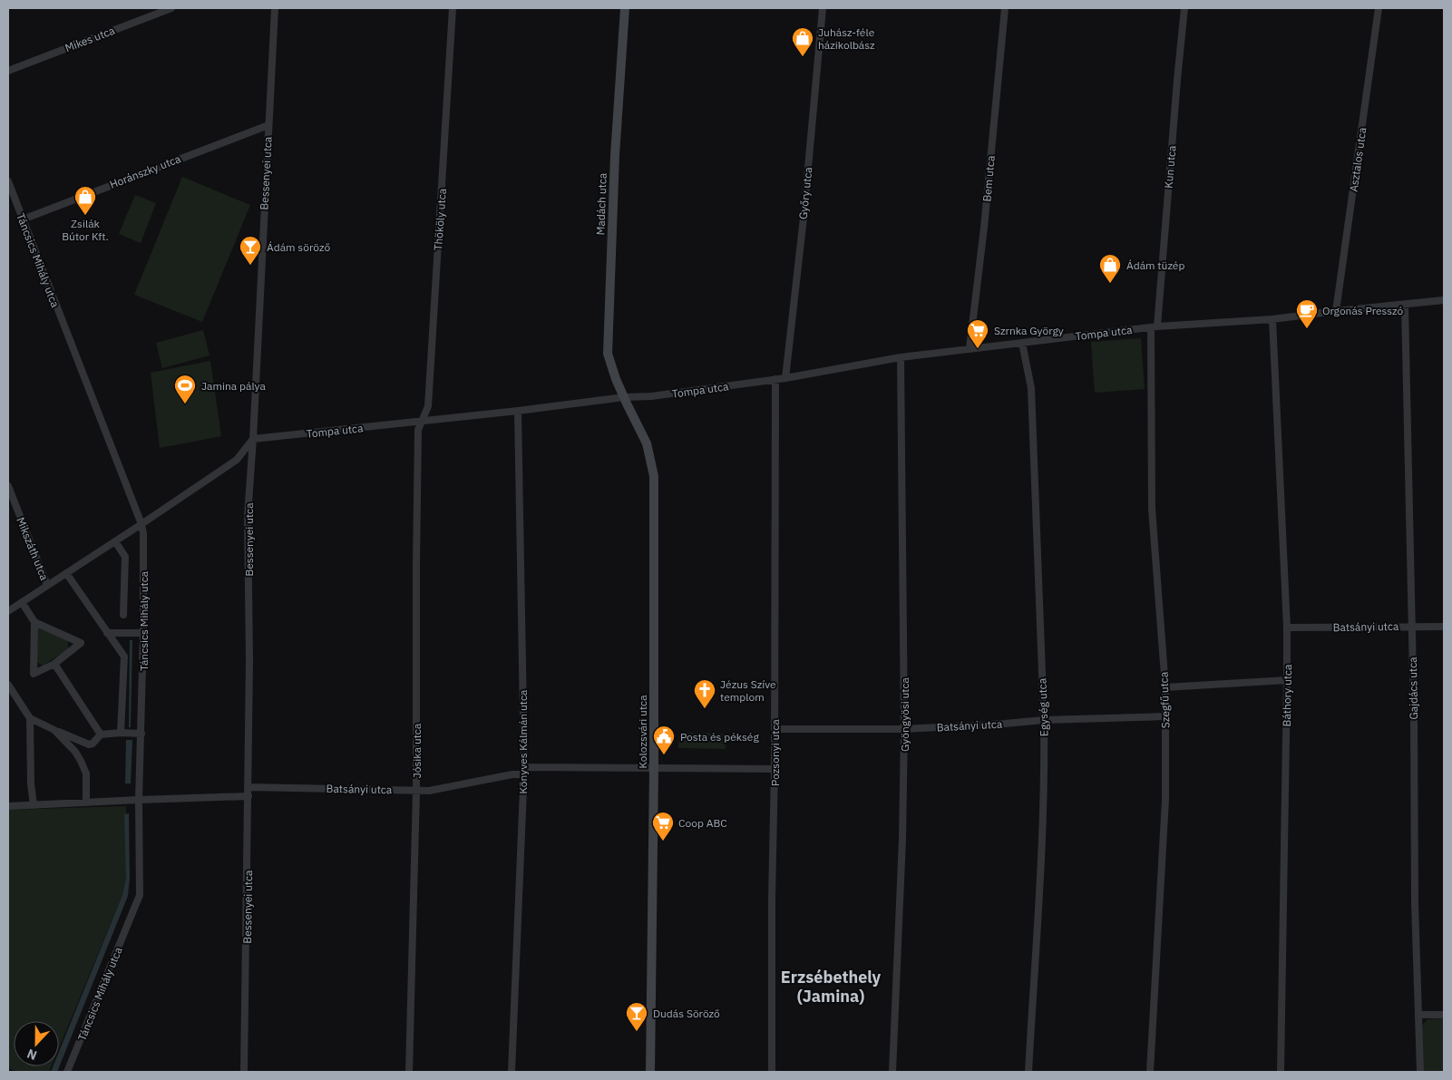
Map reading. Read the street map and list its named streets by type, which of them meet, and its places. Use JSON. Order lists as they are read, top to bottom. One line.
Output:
{"streets":{"street":["Mikes utca","Asztalos utca","Kun utca","Horánszky utca","Bessenyei utca","Bem utca","Győry utca","Madách utca","Thököly utca","Táncsics Mihály utca","Tompa utca","Mikszáth utca","Batsányi utca","Gajdács utca","Báthory utca","Szegfű utca","Egység utca","Gyöngyösi utca","Kolozsvári utca","Könyves Kálmán utca","Jósika utca","Pozsonyi utca"]},"crossings":[["Asztalos utca","Tompa utca"],["Kun utca","Tompa utca"],["Kun utca","Szegfű utca"],["Horánszky utca","Bessenyei utca"],["Horánszky utca","Táncsics Mihály utca"],["Bessenyei utca","Tompa utca"],["Bessenyei utca","Batsányi utca"],["Bem utca","Tompa utca"],["Győry utca","Tompa utca"],["Madách utca","Tompa utca"],["Madách utca","Kolozsvári utca"],["Thököly utca","Tompa utca"],["Thököly utca","Jósika utca"],["Tompa utca","Gajdács utca"],["Tompa utca","Báthory utca"],["Tompa utca","Szegfű utca"],["Tompa utca","Egység utca"],["Tompa utca","Gyöngyösi utca"],["Tompa utca","Kolozsvári utca"],["Tompa utca","Könyves Kálmán utca"],["Tompa utca","Pozsonyi utca"],["Batsányi utca","Gajdács utca"],["Batsányi utca","Báthory utca"],["Batsányi utca","Szegfű utca"],["Batsányi utca","Egység utca"],["Batsányi utca","Gyöngyösi utca"],["Batsányi utca","Kolozsvári utca"],["Batsányi utca","Könyves Kálmán utca"],["Batsányi utca","Jósika utca"],["Batsányi utca","Pozsonyi utca"]],"districts":["Erzsébethely (Jamina)"],"places":{"shop":["Juhász-féle házikolbász","Zsilák Bútor Kft.","Ádám tüzép"],"bar":["Ádám söröző","Dudás Söröző"],"cafe":["Orgonás Presszó"],"supermarket":["Szrnka György","Coop ABC"],"sports":["Jamina pálya"],"church":["Jézus Szíve templom"],"public building":["Posta és pékség"]},"north":"bottom"}
